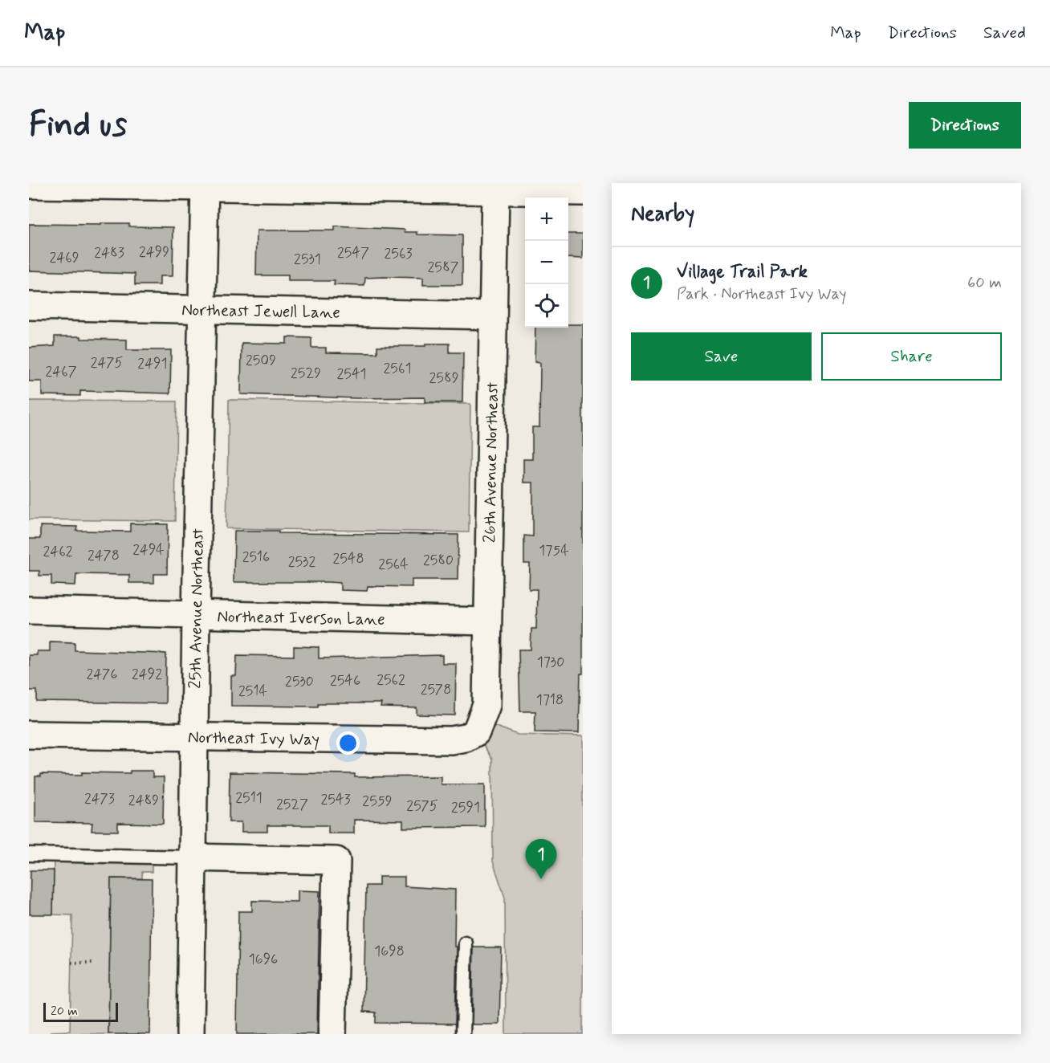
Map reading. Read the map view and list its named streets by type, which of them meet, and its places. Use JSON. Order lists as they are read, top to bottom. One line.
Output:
{"streets":{"street":["Northeast Jewell Lane","26th Avenue Northeast","25th Avenue Northeast","Northeast Iverson Lane","Northeast Ivy Way"]},"crossings":[["Northeast Jewell Lane","26th Avenue Northeast"],["Northeast Jewell Lane","25th Avenue Northeast"],["26th Avenue Northeast","Northeast Iverson Lane"],["26th Avenue Northeast","Northeast Ivy Way"],["25th Avenue Northeast","Northeast Iverson Lane"],["25th Avenue Northeast","Northeast Ivy Way"]],"house_numbers":["2499","2483","2547","2563","2469","2531","2587","2509","2475","2491","2561","2467","2529","2541","2589","2494","1754","2462","2478","2516","2548","2580","2532","2564","1730","2476","2492","2562","2546","2530","2578","2514","1718","2511","2473","2543","2489","2559","2527","2575","2591","1698","1696"],"scale_bar":"20 m","page":{"header":"Map","nav":["Map","Directions","Saved"],"buttons":["Directions",["Save","Share"]],"title":"Find us","heading":"Nearby","map_buttons":["+","−"],"list":[{"mark":"1","name":"Village Trail Park","note":"Park · Northeast Ivy Way","value":"60 m"}],"pins":"1","scale":"20 m"}}
